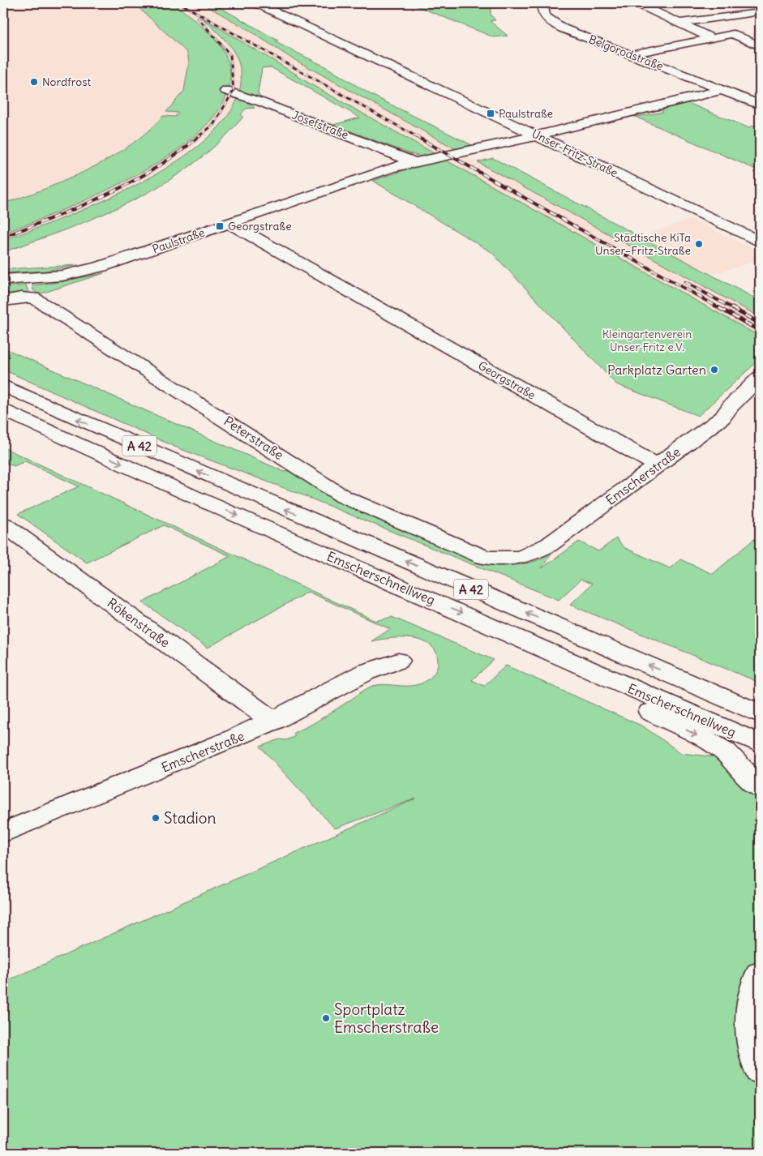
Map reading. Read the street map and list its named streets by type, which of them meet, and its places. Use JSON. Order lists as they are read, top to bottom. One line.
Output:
{"streets":{"main road":["Belgorodstraße","Josefstraße","Unser-Fritz-Straße","Paulstraße","Georgstraße","Peterstraße","A 42","Emscherstraße","Emscherschnellweg","Rökenstraße"]},"crossings":[["Josefstraße","Paulstraße"],["Unser-Fritz-Straße","Paulstraße"],["Paulstraße","Georgstraße"],["Georgstraße","Emscherstraße"],["Peterstraße","Emscherstraße"],["Emscherstraße","Rökenstraße"]],"parks":["Kleingartenverein Unser Fritz e.V."],"places":{"other":["Nordfrost","Städtische KiTa Unser–Fritz-Straße","Parkplatz Garten","Stadion","Sportplatz Emscherstraße"],"transit":["Paulstraße","Georgstraße"]}}
